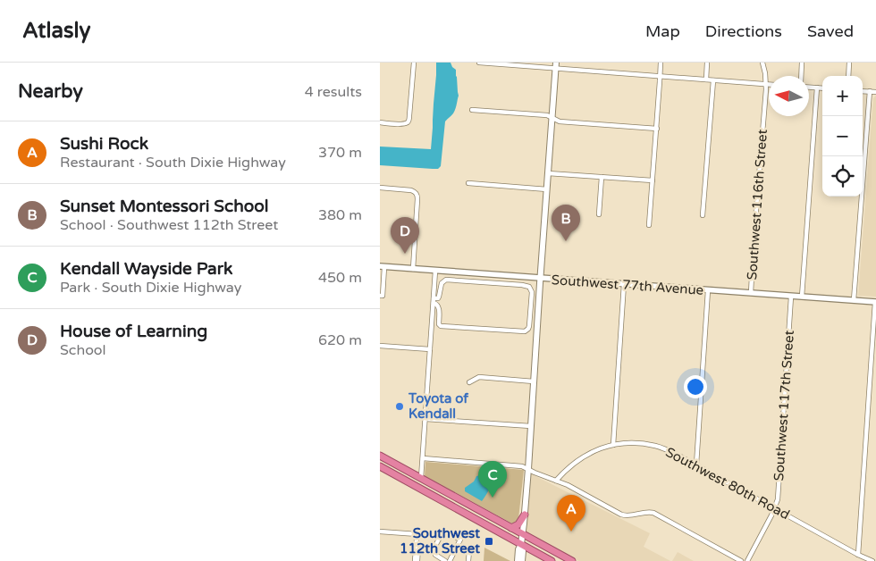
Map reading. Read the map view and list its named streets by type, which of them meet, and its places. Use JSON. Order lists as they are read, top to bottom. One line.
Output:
{"streets":{"street":["Southwest 116th Street","Southwest 77th Avenue","Southwest 117th Street","Southwest 80th Road"]},"crossings":[["Southwest 116th Street","Southwest 77th Avenue"],["Southwest 77th Avenue","Southwest 117th Street"],["Southwest 117th Street","Southwest 80th Road"]],"places":{"other":["Toyota of Kendall"],"transit":["Southwest 112th Street"]},"north":"left","page":{"header":"Atlasly","nav":["Map","Directions","Saved"],"heading":["Nearby","4 results"],"map_buttons":["+","−"],"list":[{"mark":"A","name":"Sushi Rock","note":"Restaurant · South Dixie Highway","value":"370 m"},{"mark":"B","name":"Sunset Montessori School","note":"School · Southwest 112th Street","value":"380 m"},{"mark":"C","name":"Kendall Wayside Park","note":"Park · South Dixie Highway","value":"450 m"},{"mark":"D","name":"House of Learning","note":"School","value":"620 m"}],"pins":["B","D","C","A"]}}
